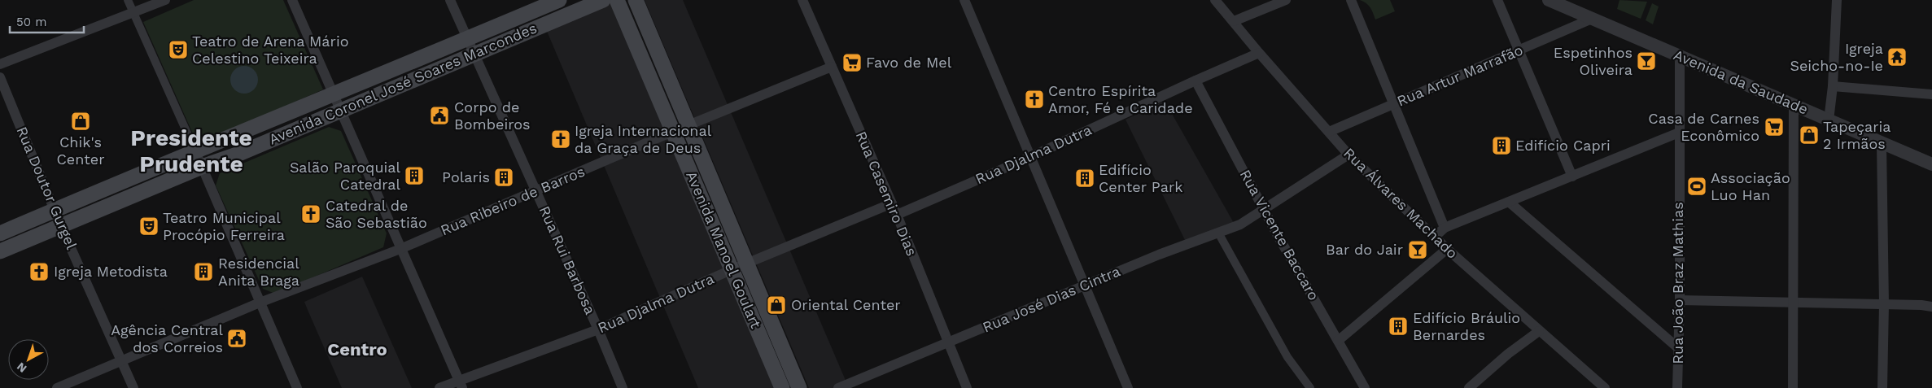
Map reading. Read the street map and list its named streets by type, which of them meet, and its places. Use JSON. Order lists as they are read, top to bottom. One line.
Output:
{"streets":{"main road":["Avenida Coronel José Soares Marcondes","Avenida Manoel Goulart"],"street":["Rua Artur Marrafão","Avenida da Saudade","Rua Djalma Dutra","Rua Doutor Gurgel","Rua Casemiro Dias","Rua Ribeiro de Barros","Rua Álvares Machado","Rua Vicente Baccaro","Rua Rui Barbosa","Rua João Braz Mathias","Rua José Dias Cintra"]},"crossings":[["Rua Artur Marrafão","Avenida da Saudade"],["Rua Artur Marrafão","Rua Álvares Machado"],["Avenida da Saudade","Rua João Braz Mathias"],["Avenida Coronel José Soares Marcondes","Rua Doutor Gurgel"],["Avenida Coronel José Soares Marcondes","Rua Rui Barbosa"],["Rua Djalma Dutra","Rua Casemiro Dias"],["Rua Djalma Dutra","Rua Álvares Machado"],["Rua Djalma Dutra","Rua Vicente Baccaro"],["Rua Djalma Dutra","Avenida Manoel Goulart"],["Rua Djalma Dutra","Rua Rui Barbosa"],["Rua Doutor Gurgel","Rua Ribeiro de Barros"],["Rua Casemiro Dias","Rua Ribeiro de Barros"],["Rua Casemiro Dias","Rua José Dias Cintra"],["Rua Ribeiro de Barros","Avenida Manoel Goulart"],["Rua Ribeiro de Barros","Rua Rui Barbosa"],["Rua Álvares Machado","Rua José Dias Cintra"],["Rua Vicente Baccaro","Rua José Dias Cintra"]],"districts":["Presidente Prudente","Centro"],"places":{"theatre":["Teatro de Arena Mário Celestino Teixeira","Teatro Municipal Procópio Ferreira"],"temple":["Igreja Seicho-no-Ie"],"bar":["Espetinhos Oliveira","Bar do Jair"],"supermarket":["Favo de Mel","Casa de Carnes Econômico"],"church":["Centro Espírita Amor, Fé e Caridade","Igreja Internacional da Graça de Deus","Catedral de São Sebastião","Igreja Metodista"],"public building":["Corpo de Bombeiros","Agência Central dos Correios"],"shop":["Chik's Center","Tapeçaria 2 Irmãos","Oriental Center"],"building":["Edifício Capri","Salão Paroquial Catedral","Polaris","Edifício Center Park","Residencial Anita Braga","Edifício Bráulio Bernardes"],"sports":["Associação Luo Han"]},"scale_bar":"50 m","north":"bottom left"}
